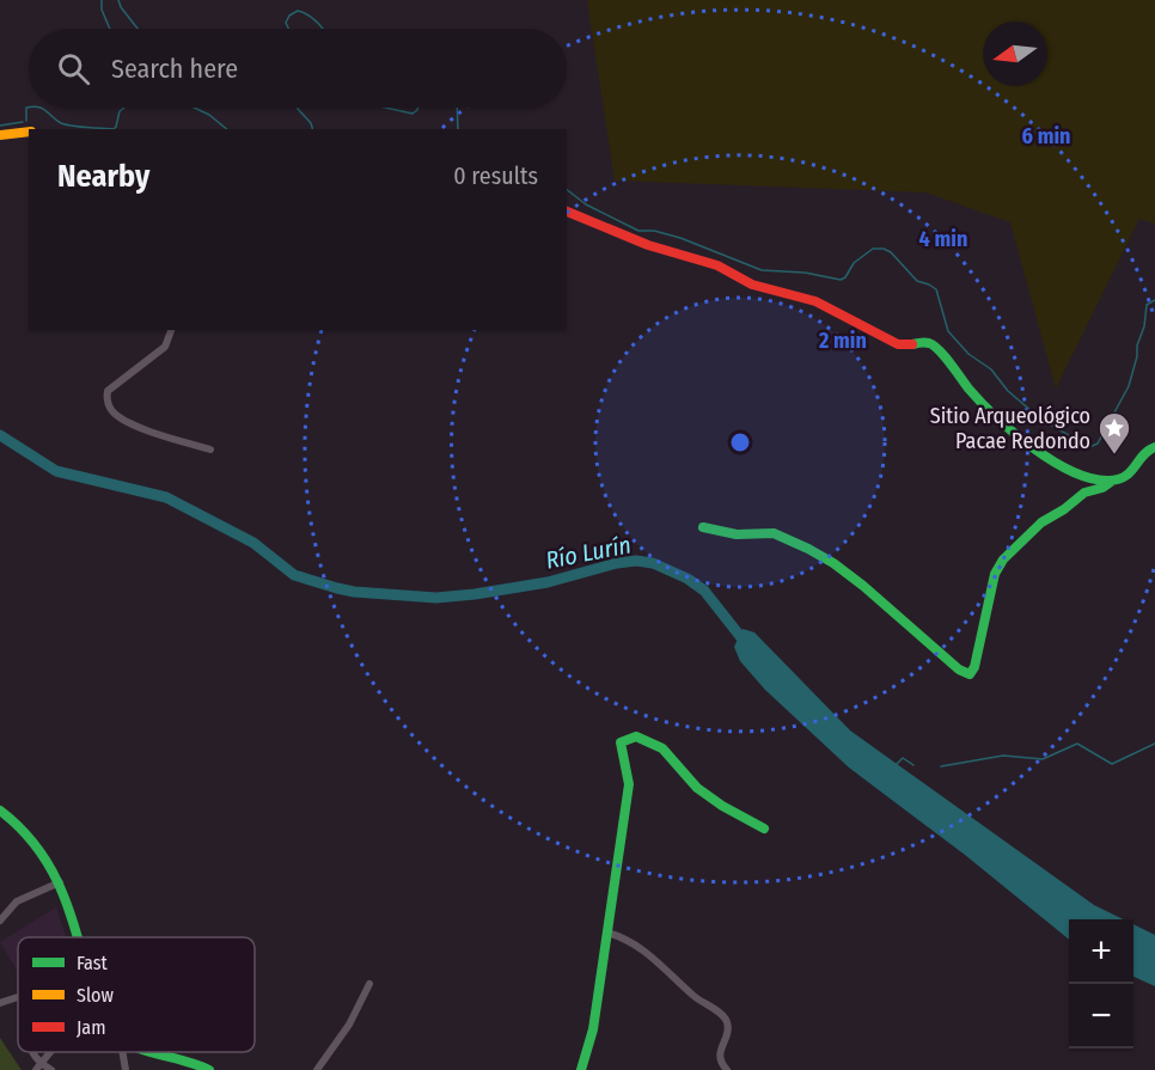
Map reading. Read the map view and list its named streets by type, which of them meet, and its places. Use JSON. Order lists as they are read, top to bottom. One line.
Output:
{"water":["Río Lurín"],"places":{"place":["Sitio Arqueológico Pacae Redondo"]},"legend":["Fast","Slow","Jam"],"north":"left","page":{"search":"Search here","heading":["Nearby","0 results"],"map_buttons":["+","−"]},"rings":["6 min","4 min","2 min"]}
